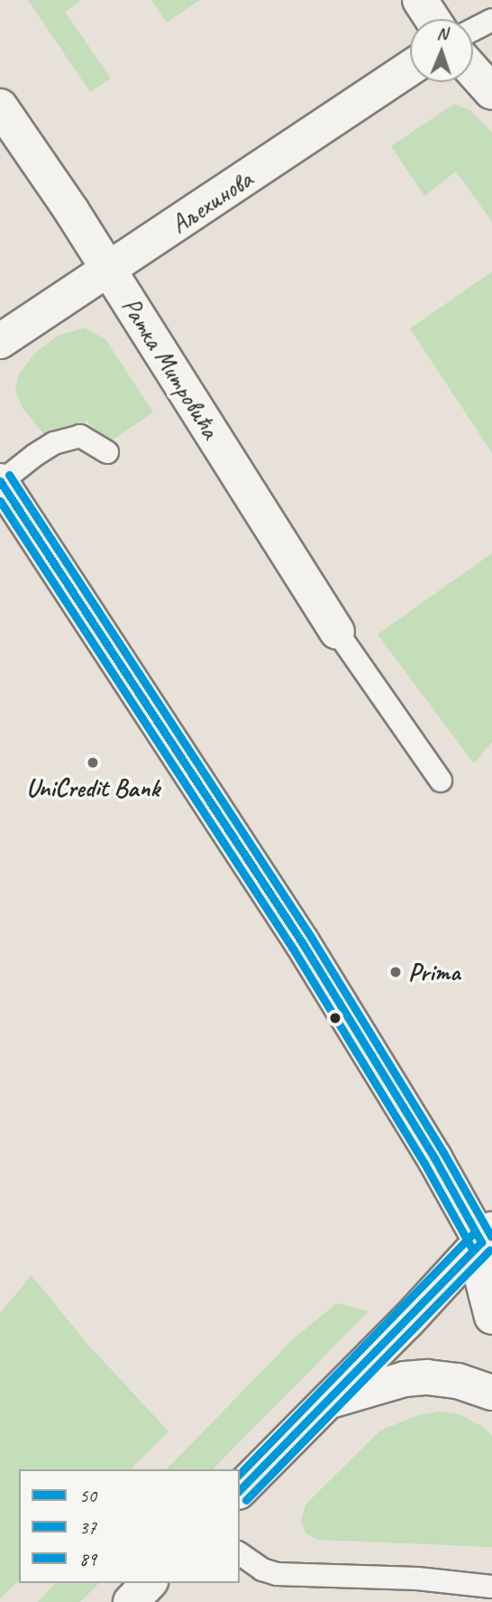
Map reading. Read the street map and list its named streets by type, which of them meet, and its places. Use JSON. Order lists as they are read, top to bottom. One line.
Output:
{"streets":{"main road":["Аљехинова","Ратка Митровића"]},"crossings":[["Аљехинова","Ратка Митровића"]],"places":["UniCredit Bank","Prima"],"lines":["transit line 89","transit line 50","transit line 37"],"legend":["50","37","89"],"north":"top"}
